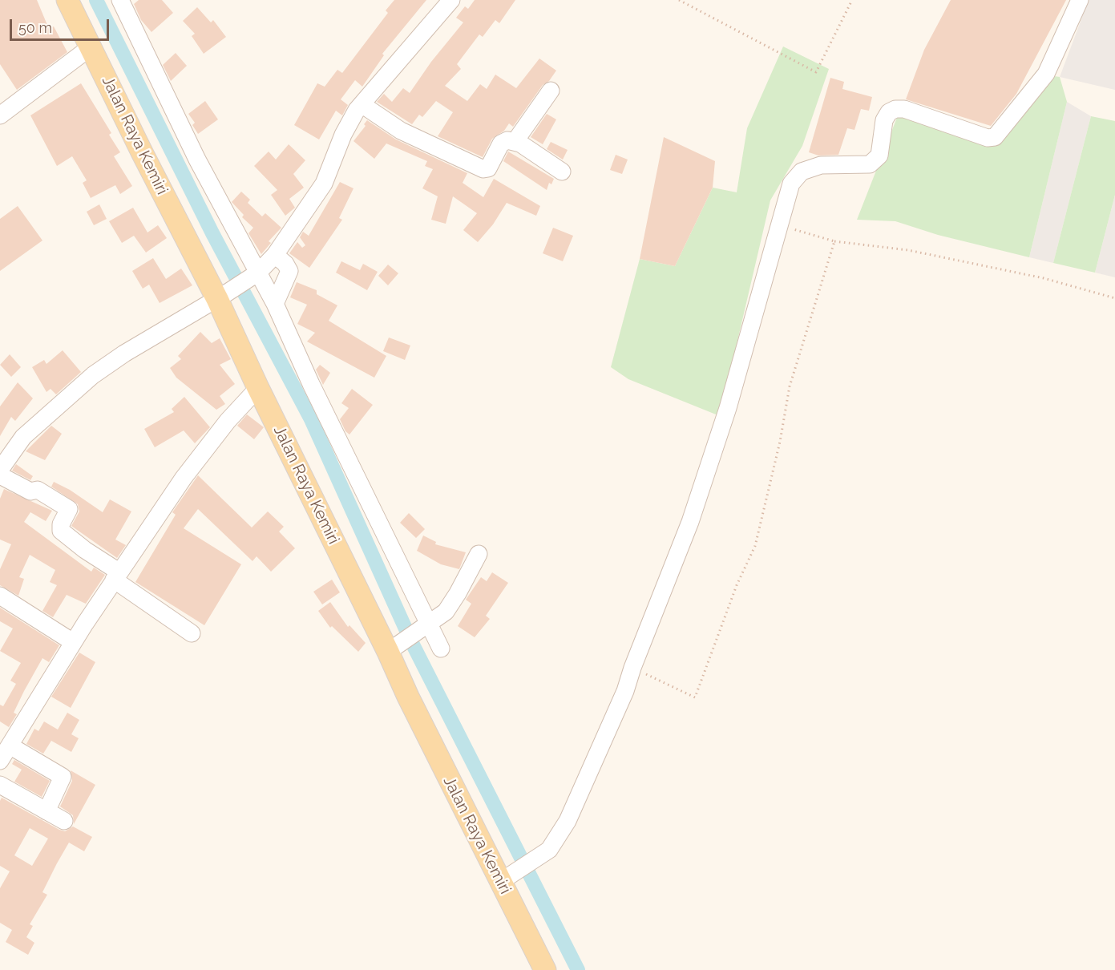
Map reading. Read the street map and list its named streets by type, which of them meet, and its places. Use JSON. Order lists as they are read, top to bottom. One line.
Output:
{"streets":{"main road":["Jalan Raya Kemiri"]},"scale_bar":"50 m"}
